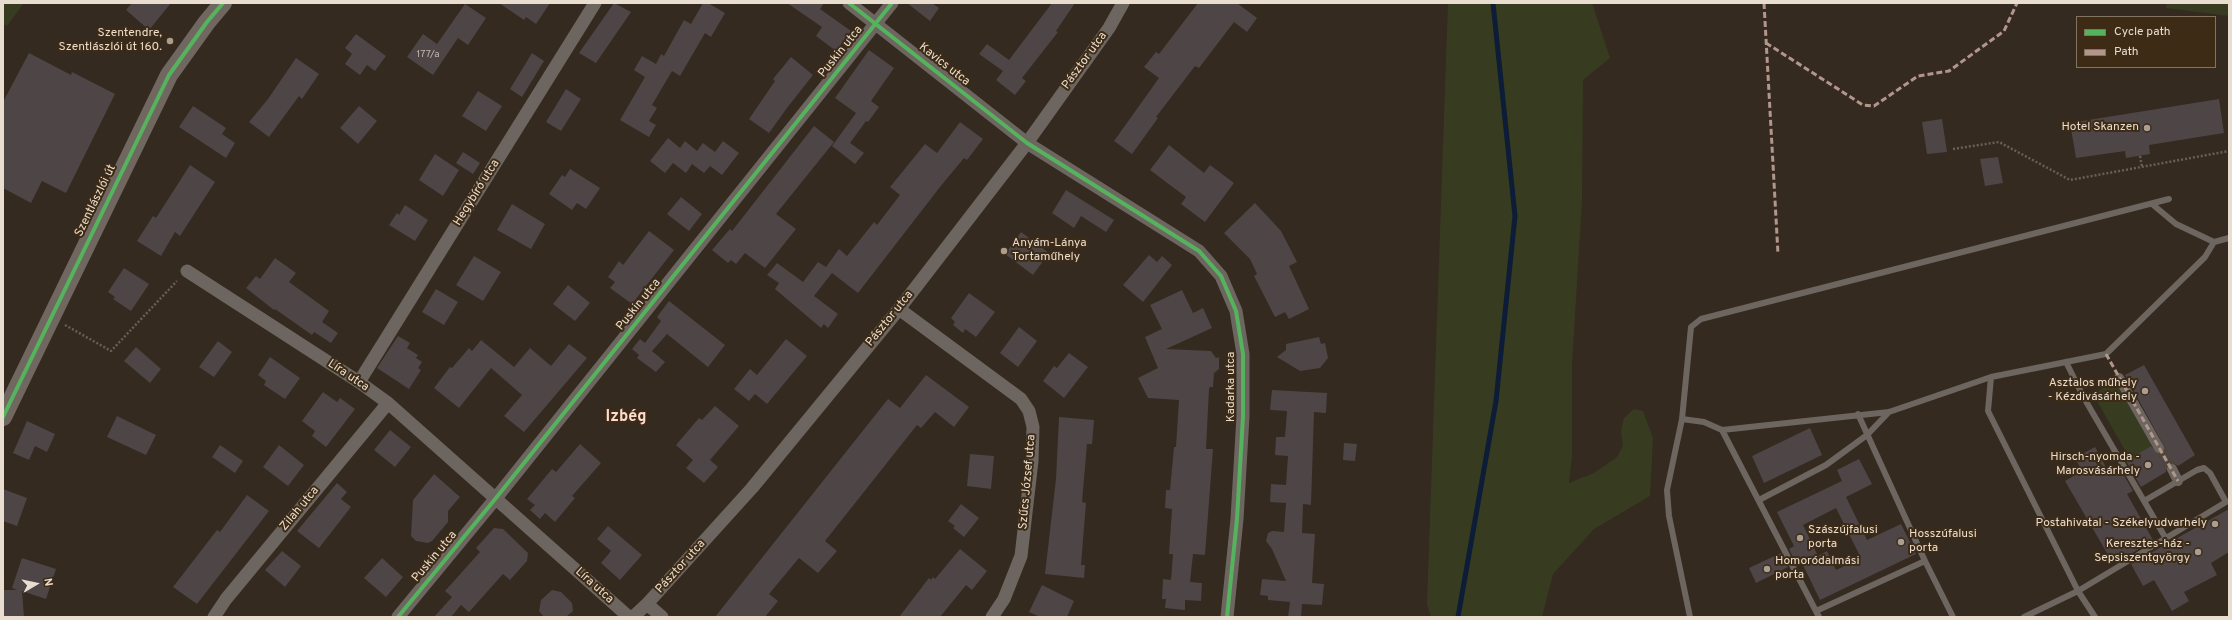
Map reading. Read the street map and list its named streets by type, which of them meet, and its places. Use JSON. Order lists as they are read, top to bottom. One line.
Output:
{"streets":{"main road":["Szentlászlói út"],"street":["Puskin utca","Pásztor utca","Kavics utca","Hegybíró utca","Líra utca","Kadarka utca","Szűcs József utca","Zilah utca"]},"crossings":[["Puskin utca","Kavics utca"],["Puskin utca","Líra utca"],["Pásztor utca","Kavics utca"],["Pásztor utca","Kadarka utca"],["Pásztor utca","Szűcs József utca"],["Kavics utca","Kadarka utca"],["Hegybíró utca","Líra utca"],["Líra utca","Zilah utca"]],"districts":["Izbég"],"places":["Szentendre, Szentlászlói út 160.","Hotel Skanzen","Anyám-Lánya Tortaműhely","Asztalos műhely - Kézdivásárhely","Hirsch-nyomda - Marosvásárhely","Postahivatal - Székelyudvarhely","Szászújfalusi porta","Hosszúfalusi porta","Keresztes-ház - Sepsiszentgyörgy","Homoródalmási porta"],"house_numbers":["177/a"],"legend":["Cycle path","Path"],"north":"right"}
